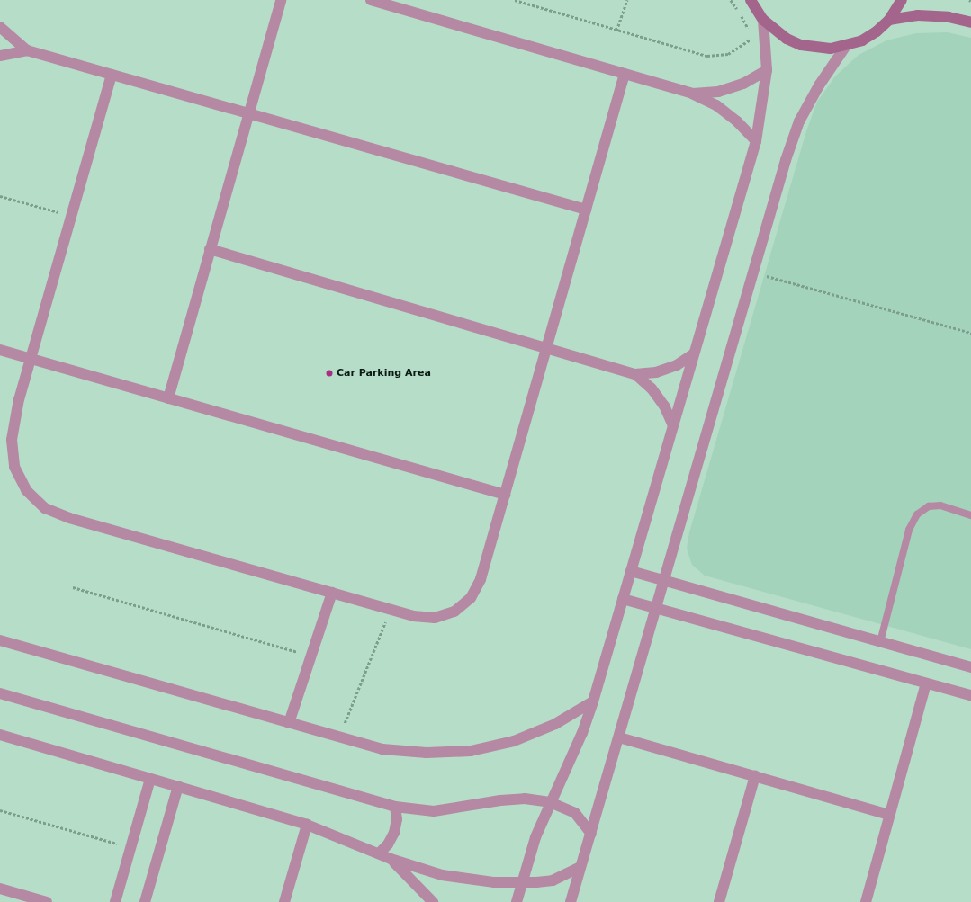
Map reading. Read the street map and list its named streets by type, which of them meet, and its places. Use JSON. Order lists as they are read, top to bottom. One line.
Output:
{"places":["Car Parking Area"]}
